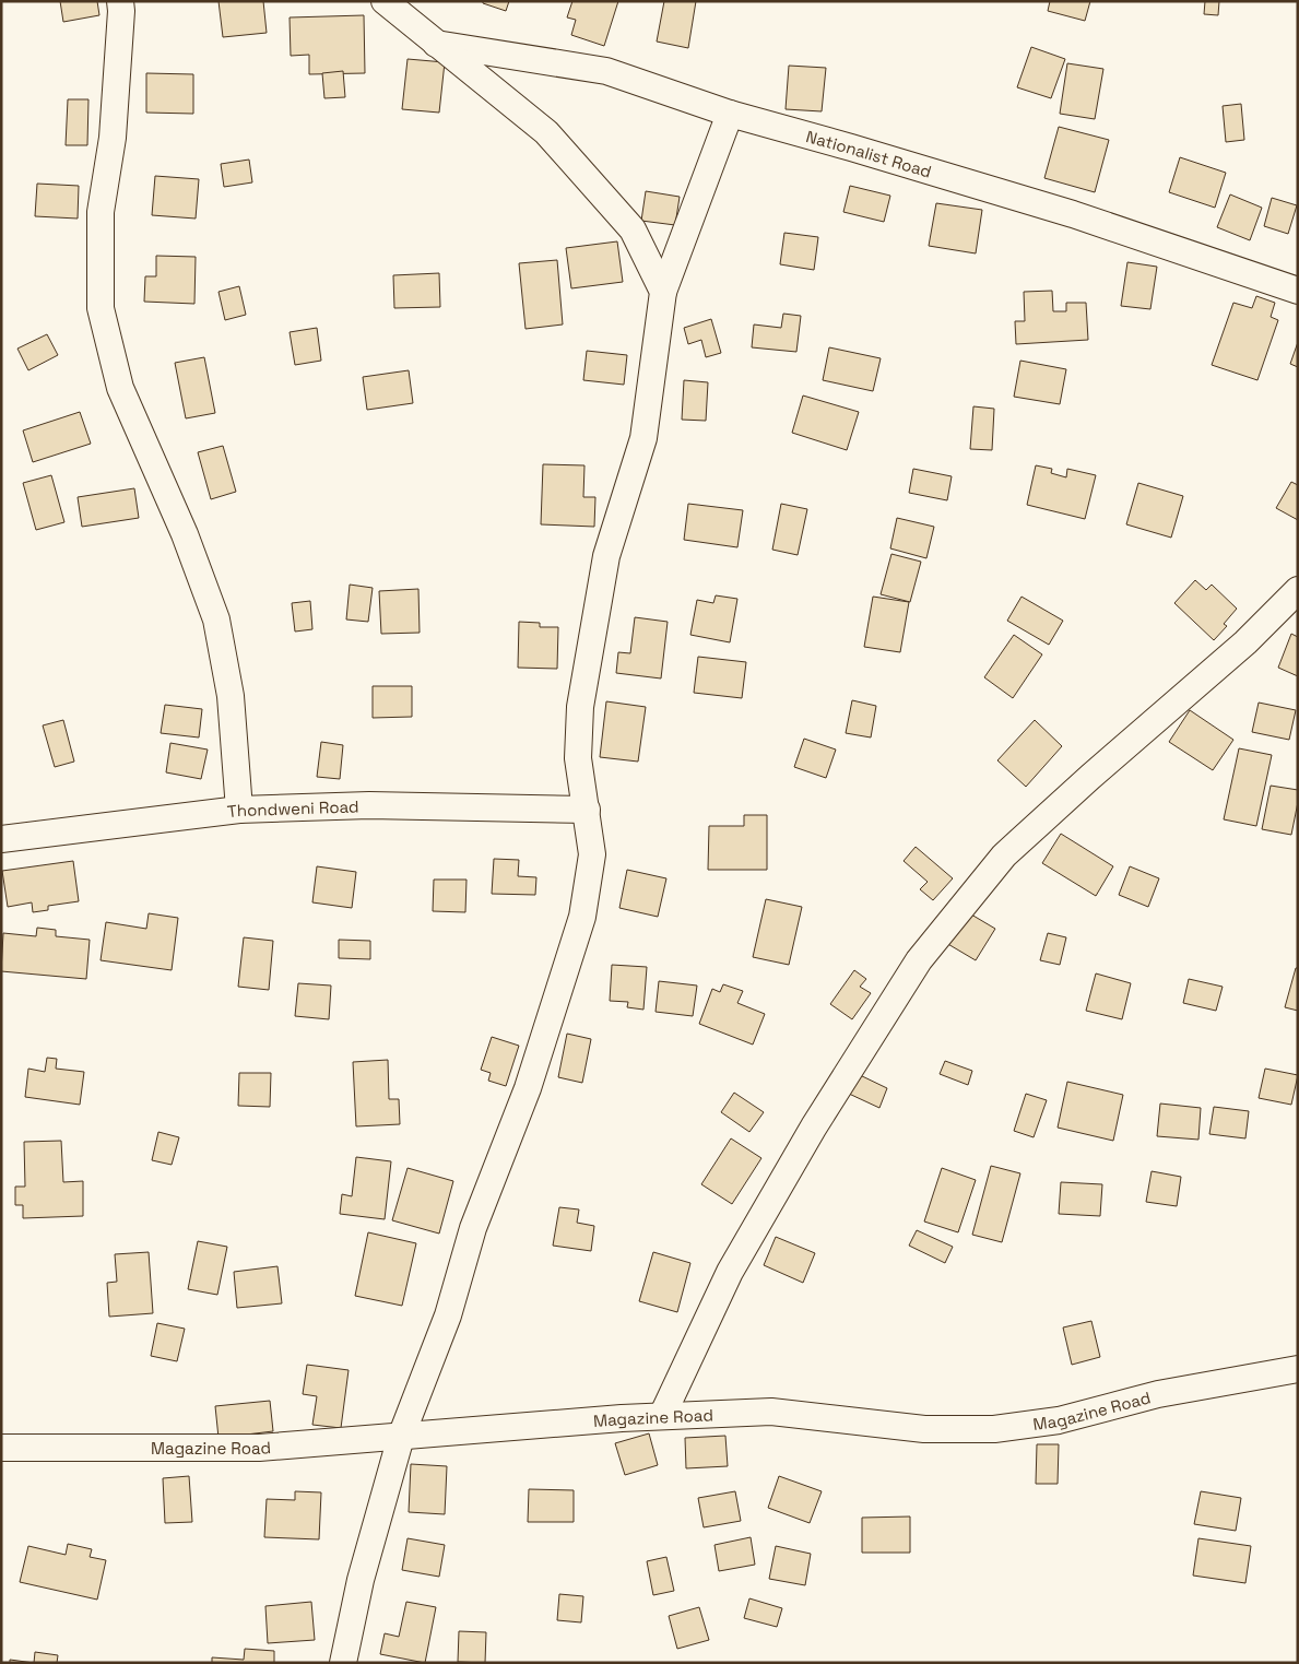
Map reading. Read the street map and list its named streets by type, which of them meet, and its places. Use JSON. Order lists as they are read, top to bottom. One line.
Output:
{"streets":{"street":["Nationalist Road","Thondweni Road","Magazine Road"]}}
